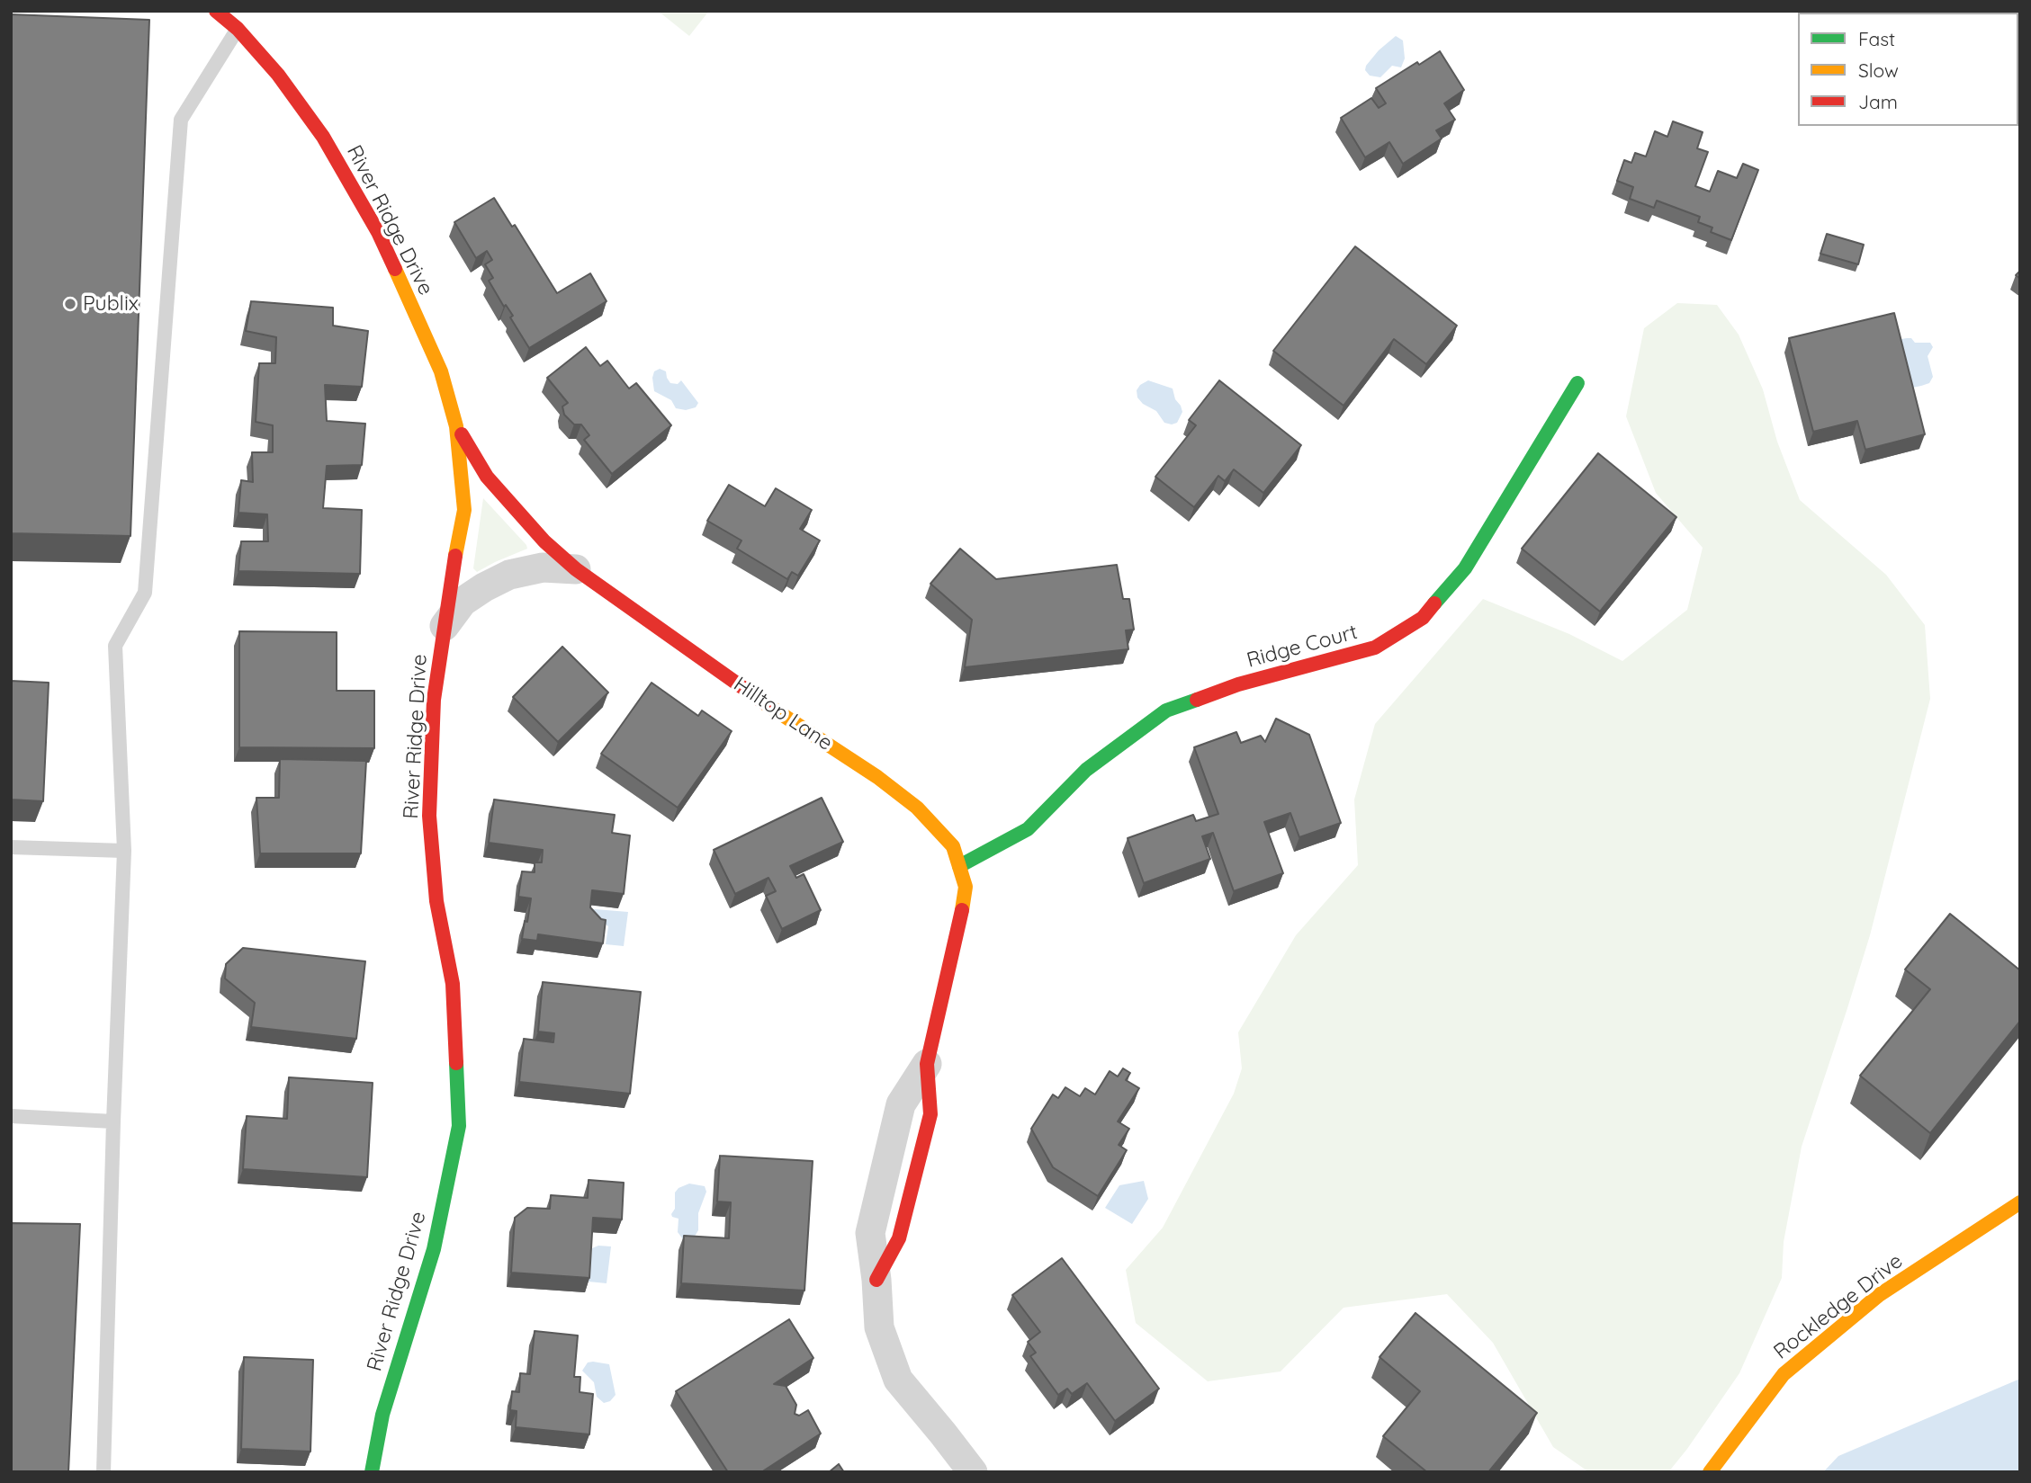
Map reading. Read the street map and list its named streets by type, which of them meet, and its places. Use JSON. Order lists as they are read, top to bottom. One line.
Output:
{"streets":{"street":["River Ridge Drive","Ridge Court","Hilltop Lane","Rockledge Drive"]},"crossings":[["River Ridge Drive","Hilltop Lane"],["Ridge Court","Hilltop Lane"]],"places":["Publix"],"legend":["Fast","Slow","Jam"]}
